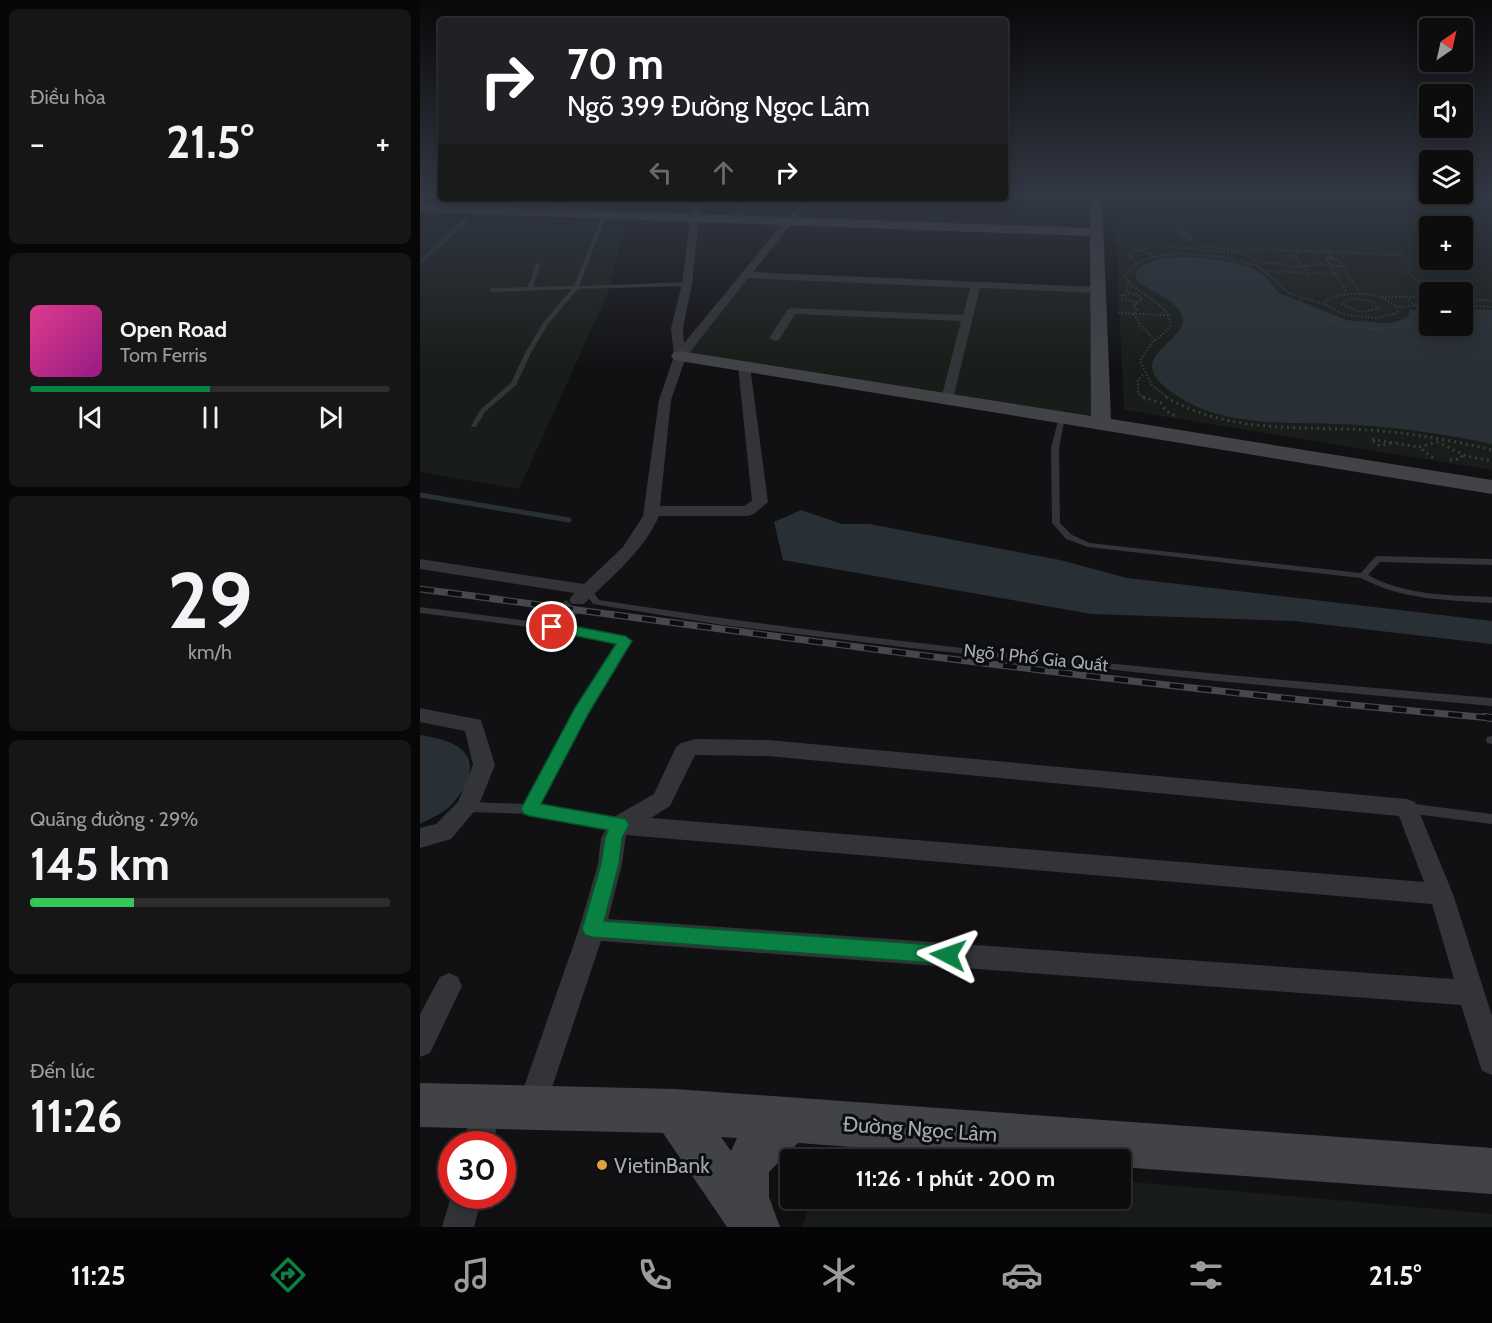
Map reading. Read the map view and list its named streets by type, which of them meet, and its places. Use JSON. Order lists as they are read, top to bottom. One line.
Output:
{"streets":{"street":["Đường Ngọc Lâm"],"lane":["Ngõ 1 Phố Gia Quất"]},"places":["VietinBank"],"north":"top right","page":{"tile":["Điều hòa",["29","km/h"],["Quãng đường · 29%","145 km"],["Đến lúc","11:26"]],"map_buttons":["+","−"],"turn":["70 m","Ngõ 399 Đường Ngọc Lâm"],"heat":["−","21.5°","+"],"song":["Open Road","Tom Ferris"],"limit":"30","trip":"11:26 · 1 phút · 200 m","tabs":["11:25","21.5°"]}}
